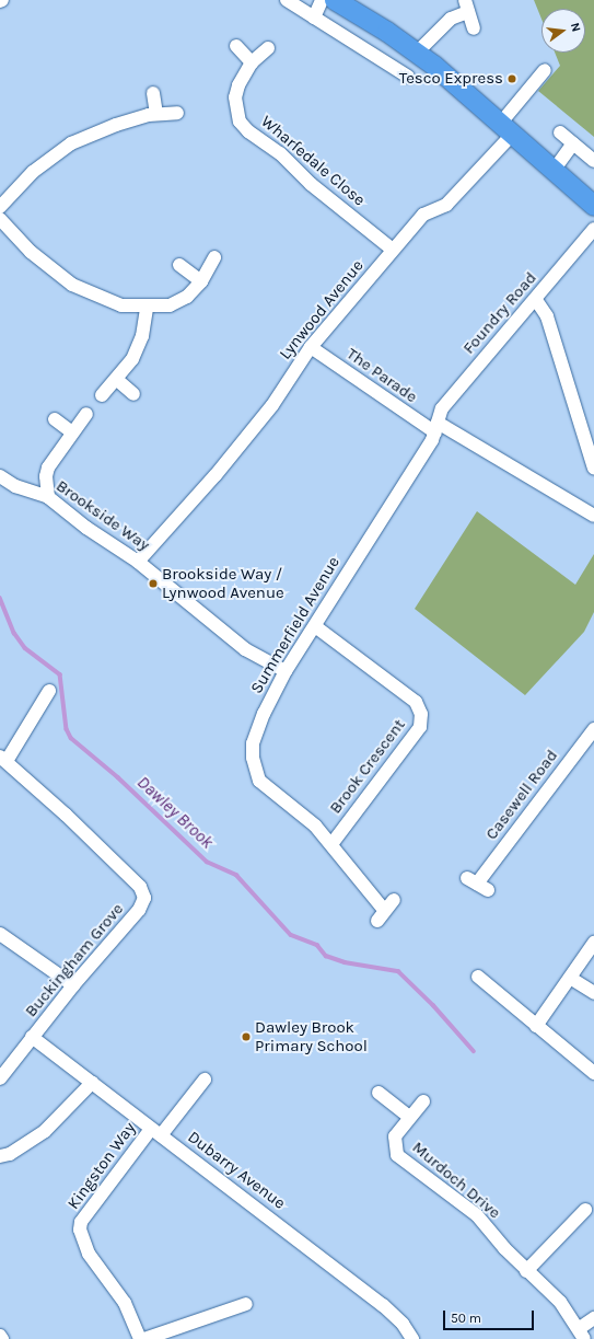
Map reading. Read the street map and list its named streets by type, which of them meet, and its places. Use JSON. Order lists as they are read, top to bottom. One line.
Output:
{"streets":{"street":["Wharfedale Close","Lynwood Avenue","Foundry Road","The Parade","Brookside Way","Summerfield Avenue","Brook Crescent","Casewell Road","Buckingham Grove","Kingston Way","Dubarry Avenue","Murdoch Drive"]},"crossings":[["Wharfedale Close","Lynwood Avenue"],["Lynwood Avenue","The Parade"],["Lynwood Avenue","Brookside Way"],["Foundry Road","The Parade"],["Foundry Road","Summerfield Avenue"],["The Parade","Summerfield Avenue"],["Brookside Way","Summerfield Avenue"],["Summerfield Avenue","Brook Crescent"],["Buckingham Grove","Dubarry Avenue"],["Kingston Way","Dubarry Avenue"]],"water":["Dawley Brook"],"places":["Tesco Express","Brookside Way / Lynwood Avenue","Dawley Brook Primary School"],"scale_bar":"50 m","north":"right"}
